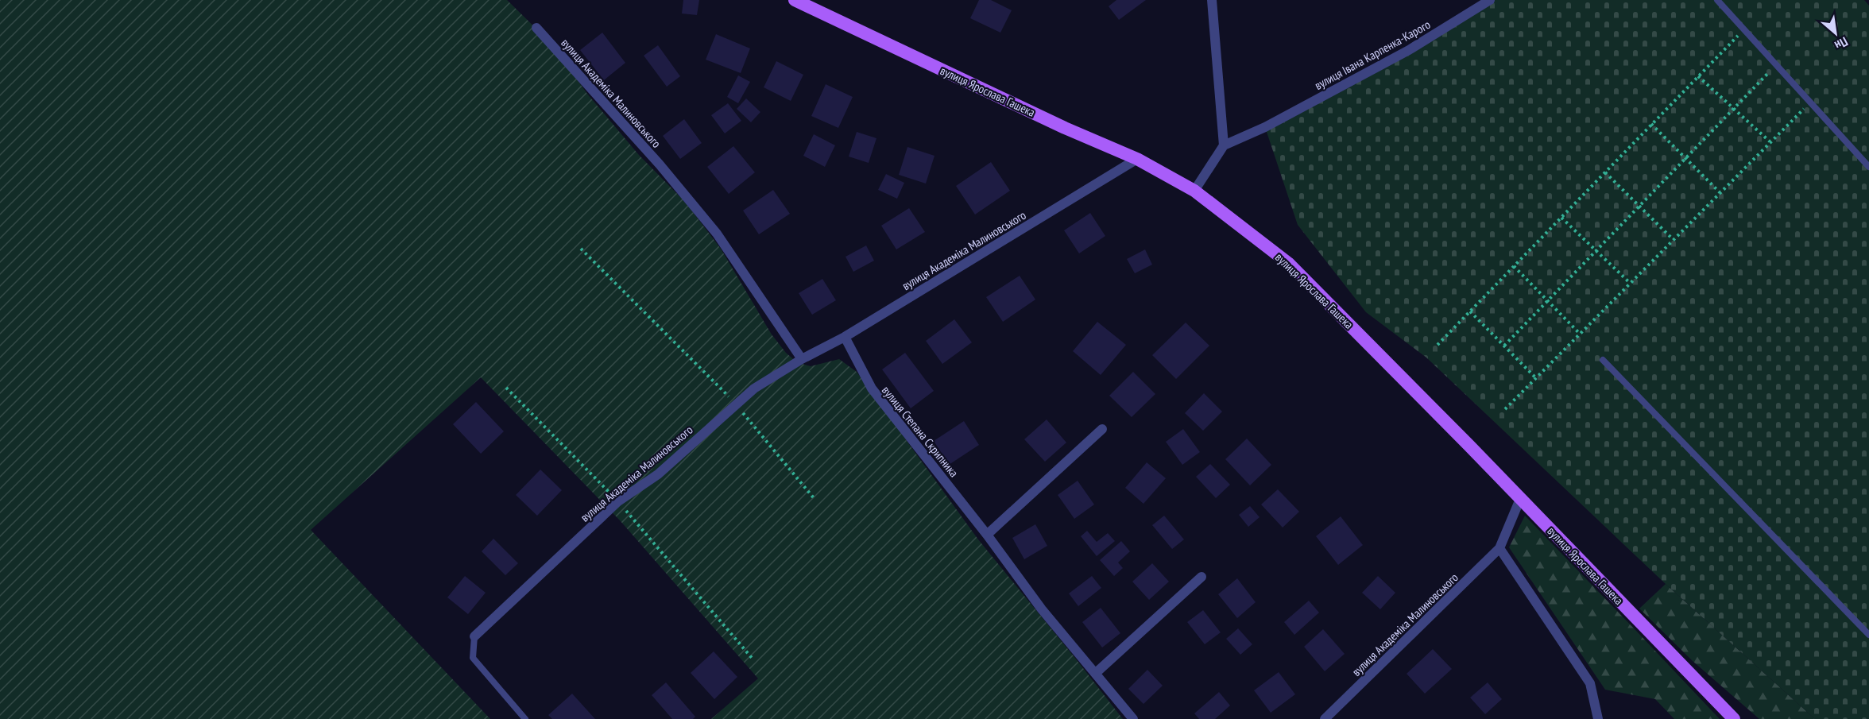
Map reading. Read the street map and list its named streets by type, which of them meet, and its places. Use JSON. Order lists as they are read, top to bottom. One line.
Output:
{"streets":{"main road":["вулиця Ярослава Гашека"],"street":["вулиця Івана Карпенка-Карого","вулиця Академіка Малиновського","вулиця Степана Скрипника"]},"crossings":[["вулиця Ярослава Гашека","вулиця Академіка Малиновського"],["вулиця Академіка Малиновського","вулиця Степана Скрипника"]],"north":"bottom right"}
